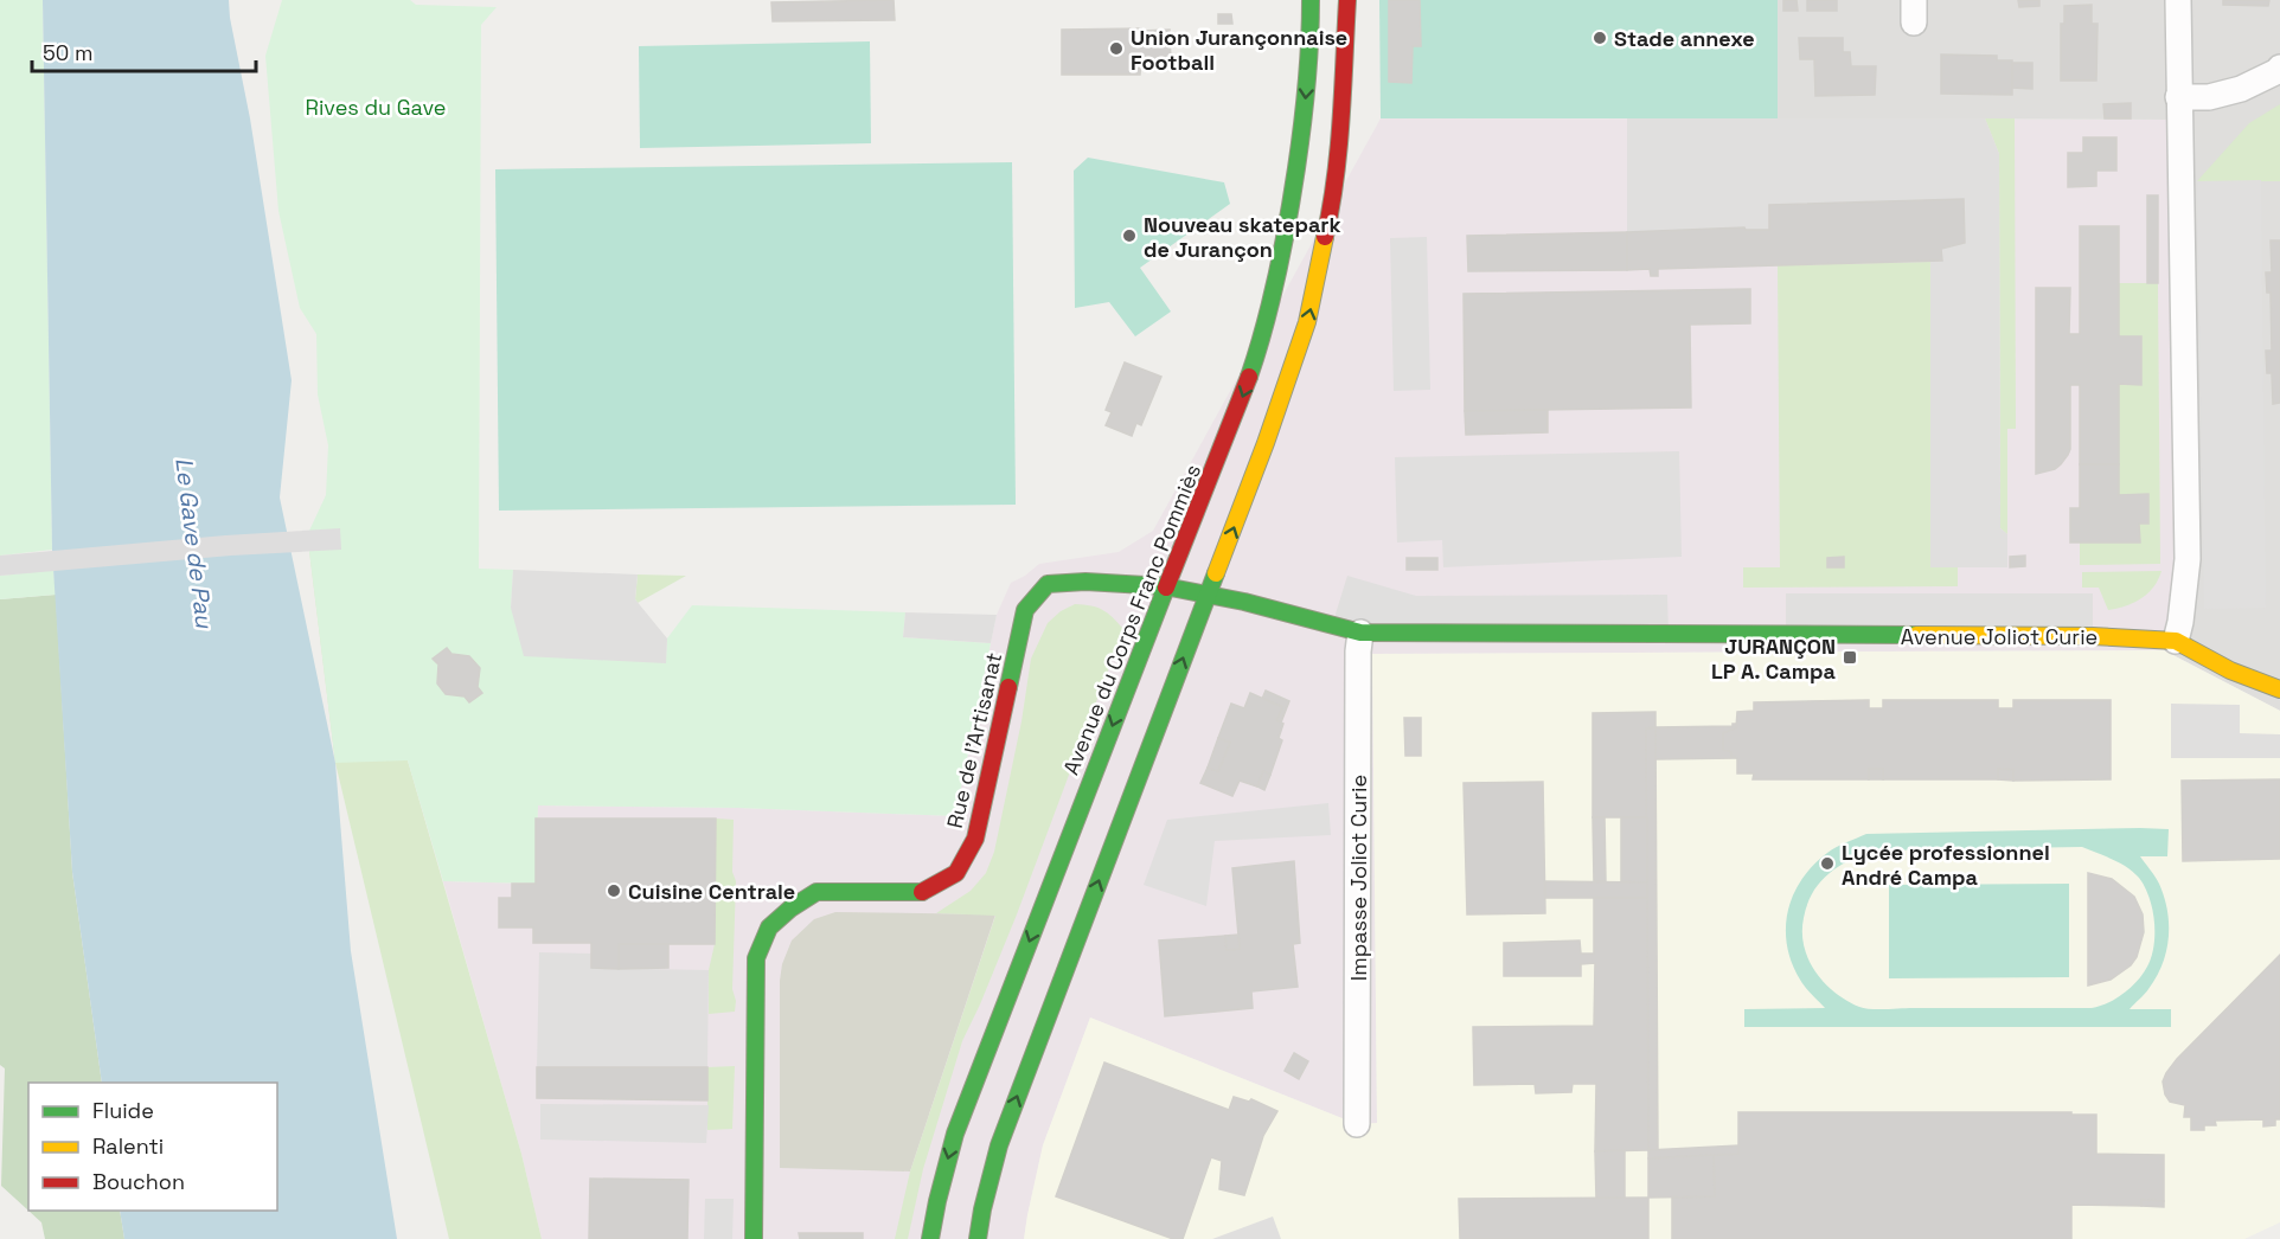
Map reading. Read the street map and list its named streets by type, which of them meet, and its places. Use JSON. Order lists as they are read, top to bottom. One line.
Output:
{"streets":{"main road":["Avenue du Corps Franc Pommiès","Avenue Joliot Curie","Rue de l'Artisanat"],"street":["Impasse Joliot Curie"]},"crossings":[["Avenue du Corps Franc Pommiès","Rue de l'Artisanat"],["Avenue Joliot Curie","Rue de l'Artisanat"],["Avenue Joliot Curie","Impasse Joliot Curie"]],"water":["Le Gave de Pau"],"parks":["Rives du Gave"],"places":{"other":["Stade annexe","Union Jurançonnaise Football","Nouveau skatepark de Jurançon","Lycée professionnel André Campa","Cuisine Centrale"],"transit":["JURANÇON LP A. Campa"]},"legend":["Fluide","Ralenti","Bouchon"],"scale_bar":"50 m"}
